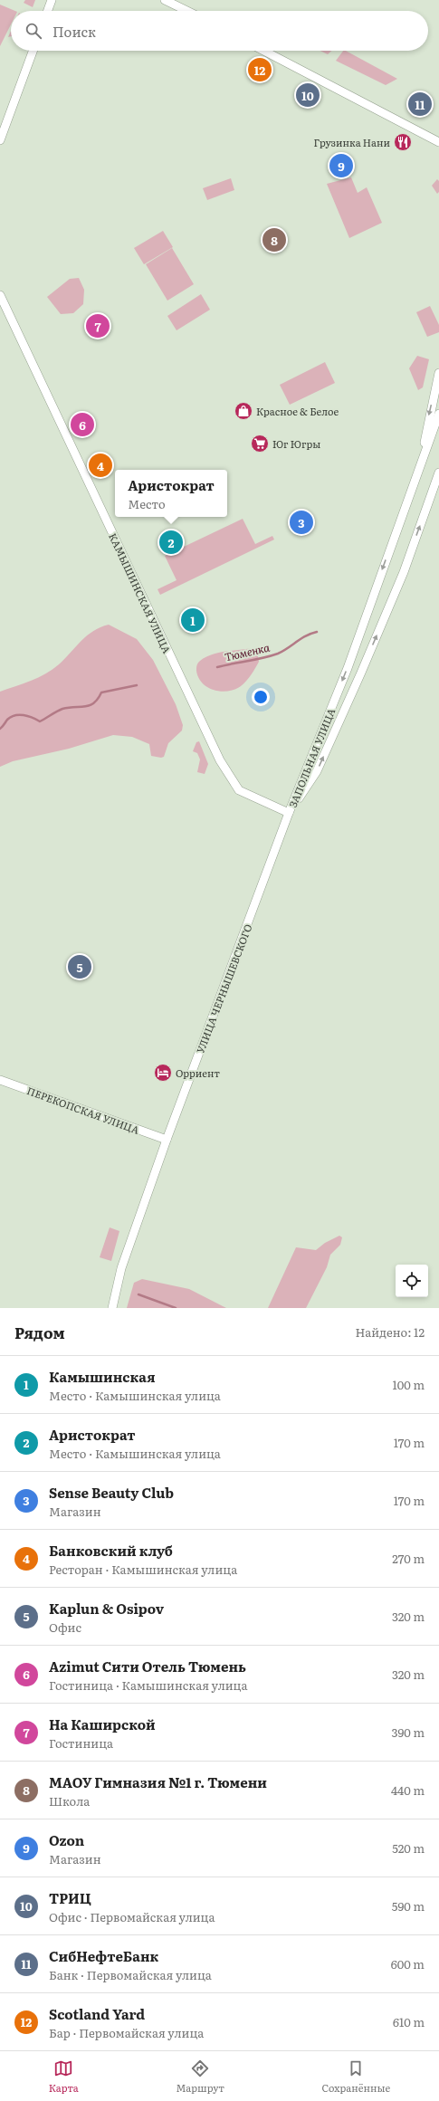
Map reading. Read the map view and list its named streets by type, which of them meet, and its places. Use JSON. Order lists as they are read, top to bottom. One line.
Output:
{"streets":{"street":["КАМЫШИНСКАЯ УЛИЦА","ЗАПОЛЬНАЯ УЛИЦА","УЛИЦА ЧЕРНЫШЕВСКОГО","ПЕРЕКОПСКАЯ УЛИЦА"]},"crossings":[["КАМЫШИНСКАЯ УЛИЦА","ЗАПОЛЬНАЯ УЛИЦА"],["КАМЫШИНСКАЯ УЛИЦА","УЛИЦА ЧЕРНЫШЕВСКОГО"],["ЗАПОЛЬНАЯ УЛИЦА","УЛИЦА ЧЕРНЫШЕВСКОГО"],["УЛИЦА ЧЕРНЫШЕВСКОГО","ПЕРЕКОПСКАЯ УЛИЦА"]],"water":["Тюменка"],"places":{"restaurant":["Грузинка Нани"],"shop":["Красное & Белое"],"supermarket":["Юг Югры"],"hotel":["Орриент"]},"page":{"search":"Поиск","pins":["12","10","11","9","8","7","6","4","3","2","1","5"],"popup":["Аристократ","Место"],"heading":["Рядом","Найдено: 12"],"list":[{"mark":"1","name":"Камышинская","note":"Место · Камышинская улица","value":"100 m"},{"mark":"2","name":"Аристократ","note":"Место · Камышинская улица","value":"170 m"},{"mark":"3","name":"Sense Beauty Club","note":"Магазин","value":"170 m"},{"mark":"4","name":"Банковский клуб","note":"Ресторан · Камышинская улица","value":"270 m"},{"mark":"5","name":"Kaplun & Osipov","note":"Офис","value":"320 m"},{"mark":"6","name":"Azimut Сити Отель Тюмень","note":"Гостиница · Камышинская улица","value":"320 m"},{"mark":"7","name":"На Каширской","note":"Гостиница","value":"390 m"},{"mark":"8","name":"МАОУ Гимназия №1 г. Тюмени","note":"Школа","value":"440 m"},{"mark":"9","name":"Ozon","note":"Магазин","value":"520 m"},{"mark":"10","name":"ТРИЦ","note":"Офис · Первомайская улица","value":"590 m"},{"mark":"11","name":"СибНефтеБанк","note":"Банк · Первомайская улица","value":"600 m"},{"mark":"12","name":"Scotland Yard","note":"Бар · Первомайская улица","value":"610 m"}],"nav":["Карта","Маршрут","Сохранённые"]}}
